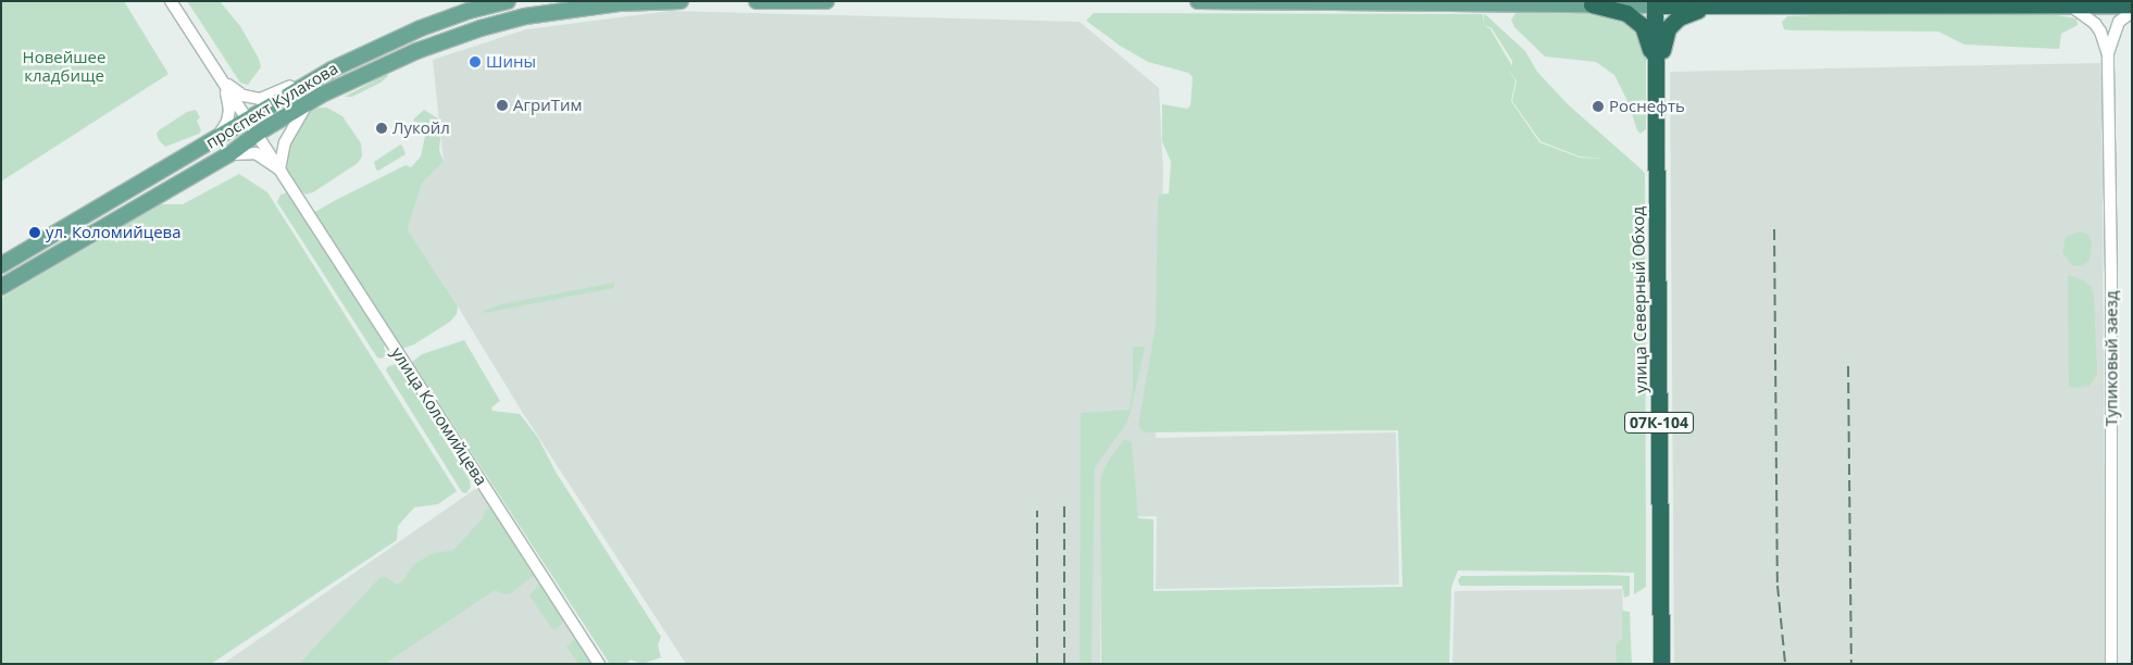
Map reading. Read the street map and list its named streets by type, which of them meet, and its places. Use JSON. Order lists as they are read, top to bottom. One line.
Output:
{"streets":{"highway":["улица Северный Обход","07К-104"],"main road":["проспект Кулакова"],"street":["Тупиковый заезд","улица Коломийцева"]},"crossings":[["проспект Кулакова","улица Коломийцева"]],"parks":["Новейшее кладбище"],"places":["Шины","АгриТим","Роснефть","Лукойл","ул. Коломийцева"]}
